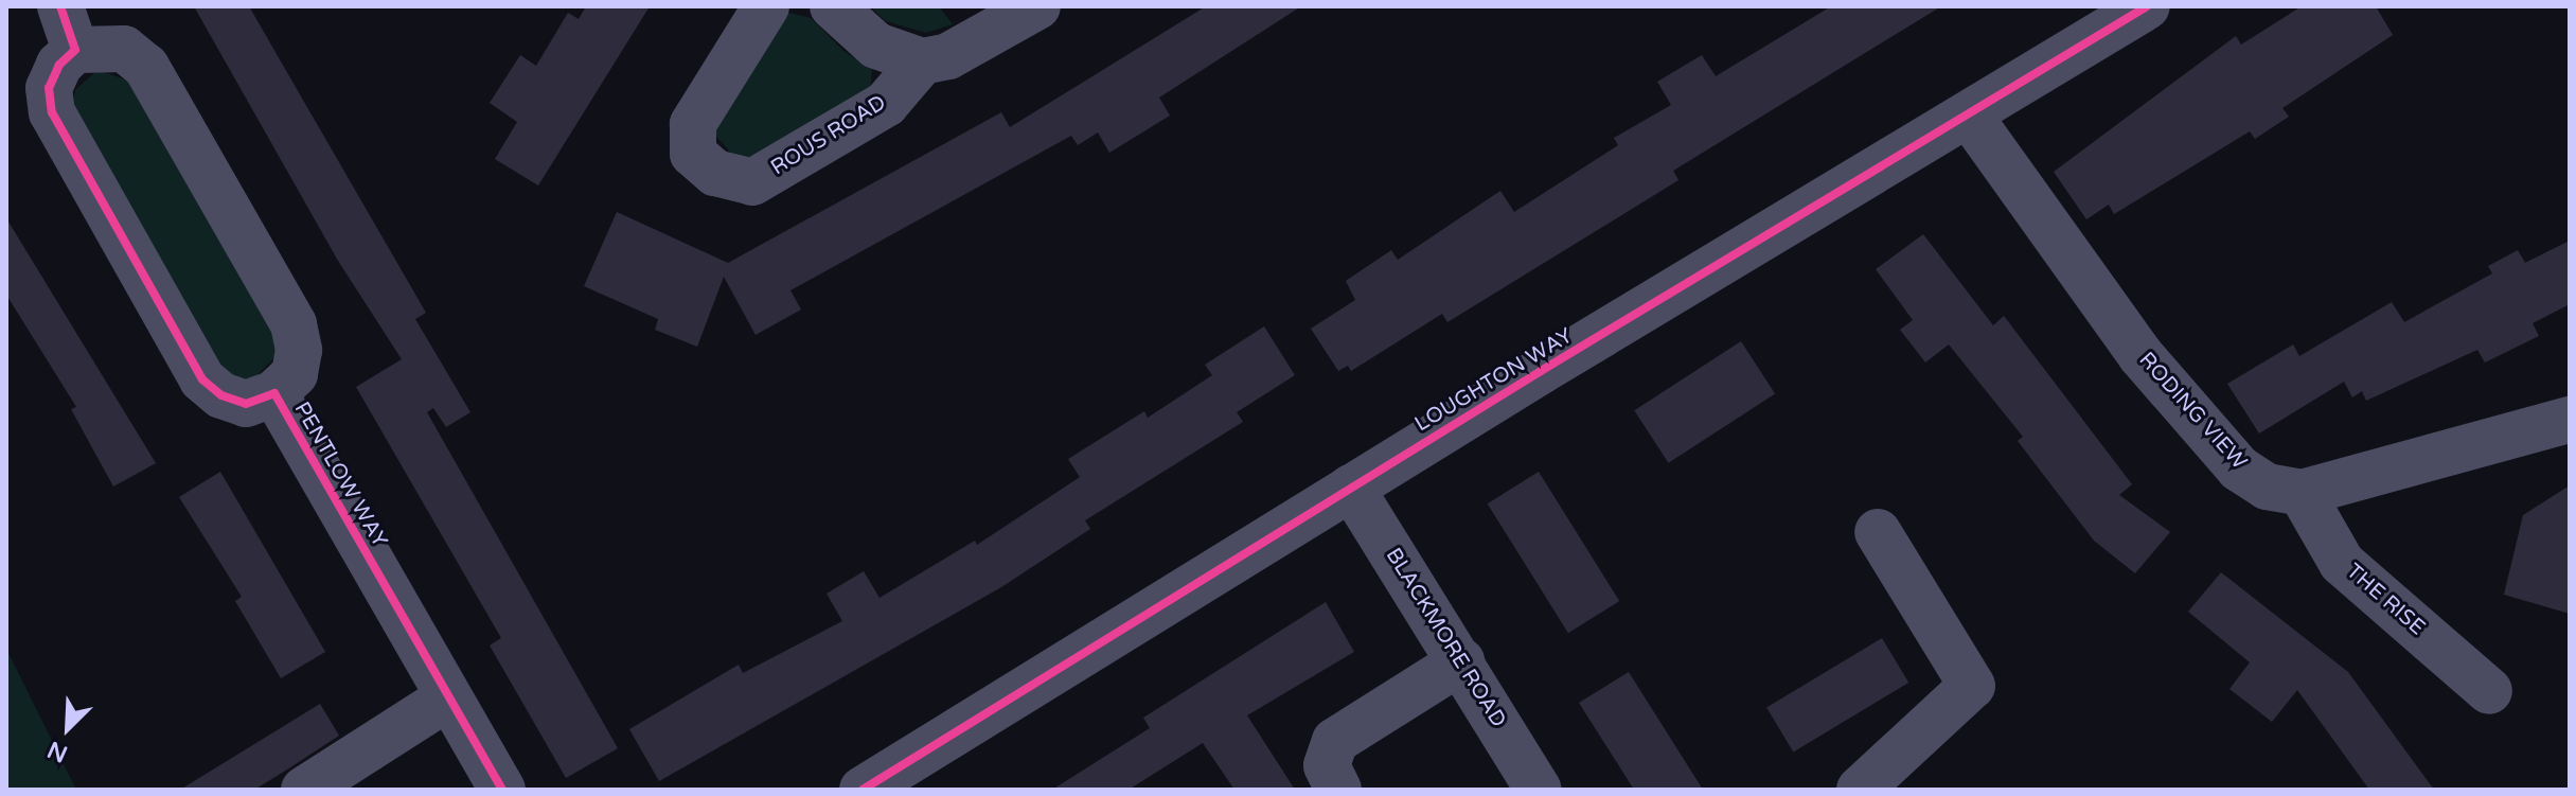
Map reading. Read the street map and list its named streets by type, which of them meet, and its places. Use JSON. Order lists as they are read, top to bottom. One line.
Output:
{"streets":{"street":["ROUS ROAD","LOUGHTON WAY","RODING VIEW","PENTLOW WAY","THE RISE","BLACKMORE ROAD"]},"crossings":[["LOUGHTON WAY","RODING VIEW"],["LOUGHTON WAY","BLACKMORE ROAD"],["RODING VIEW","THE RISE"]],"north":"bottom left"}
